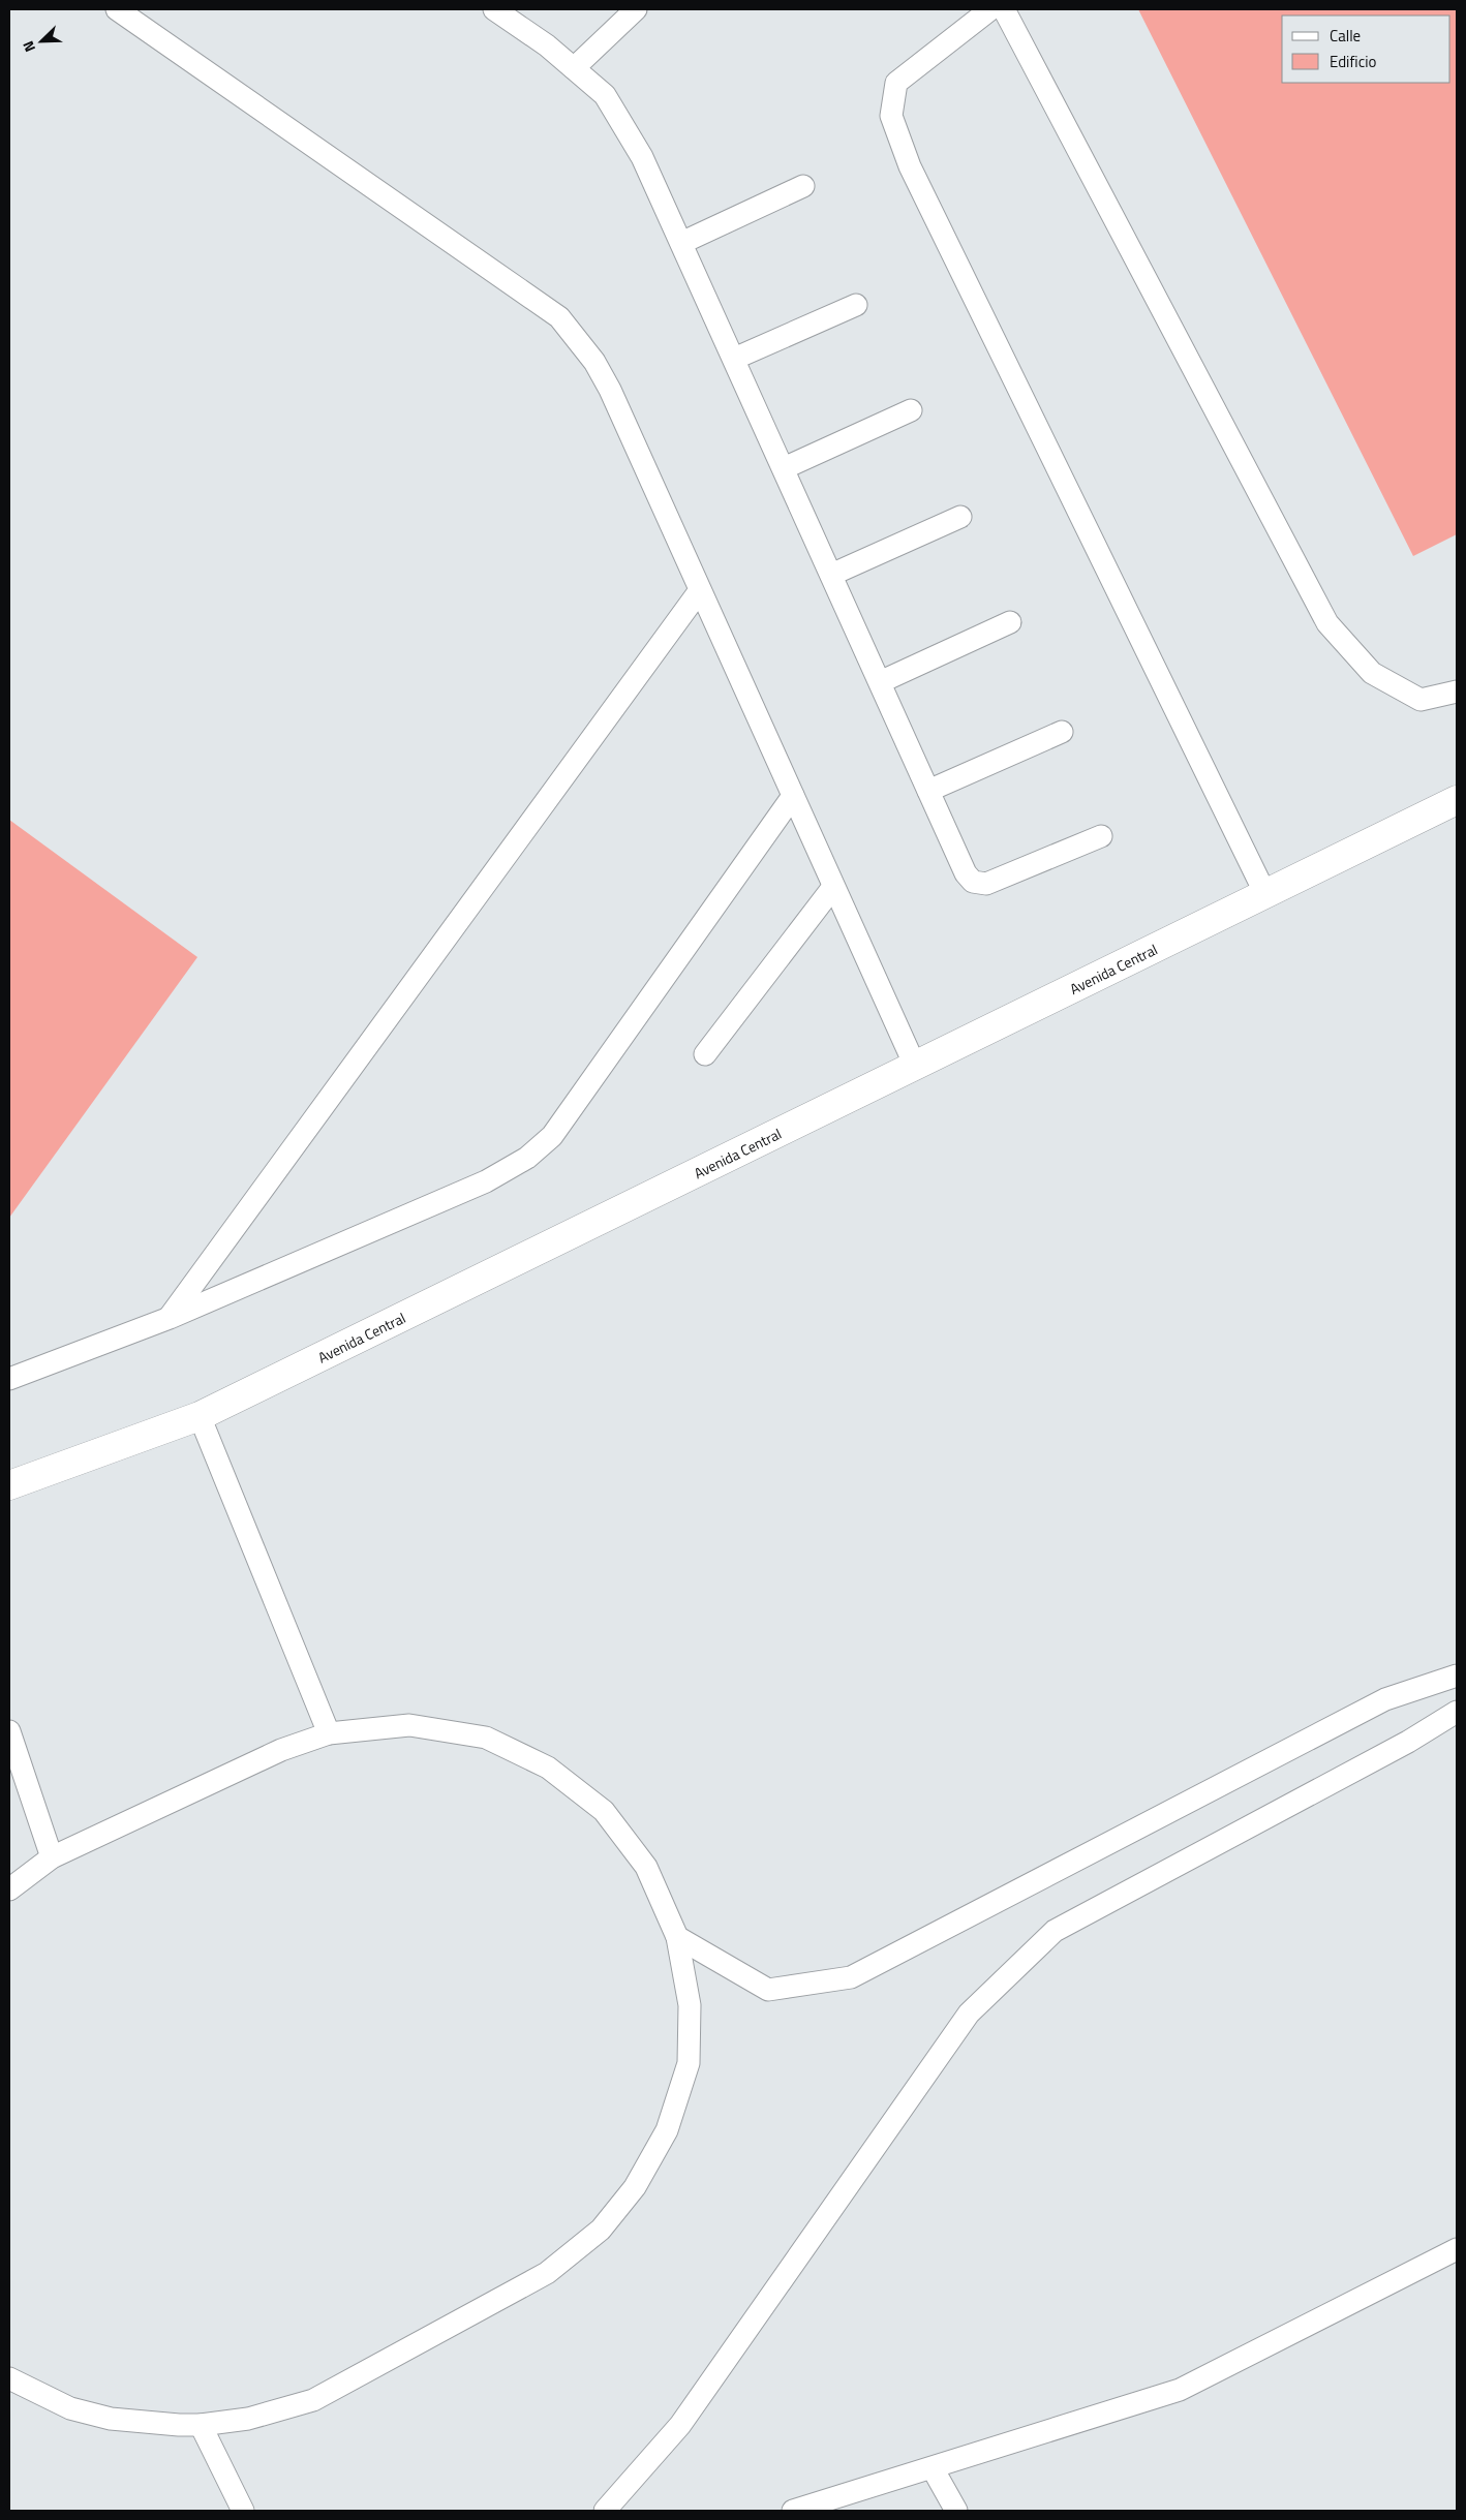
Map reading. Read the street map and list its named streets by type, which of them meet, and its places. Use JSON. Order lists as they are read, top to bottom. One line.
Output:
{"streets":{"street":["Avenida Central"]},"legend":["Calle","Edificio"],"north":"bottom left"}
